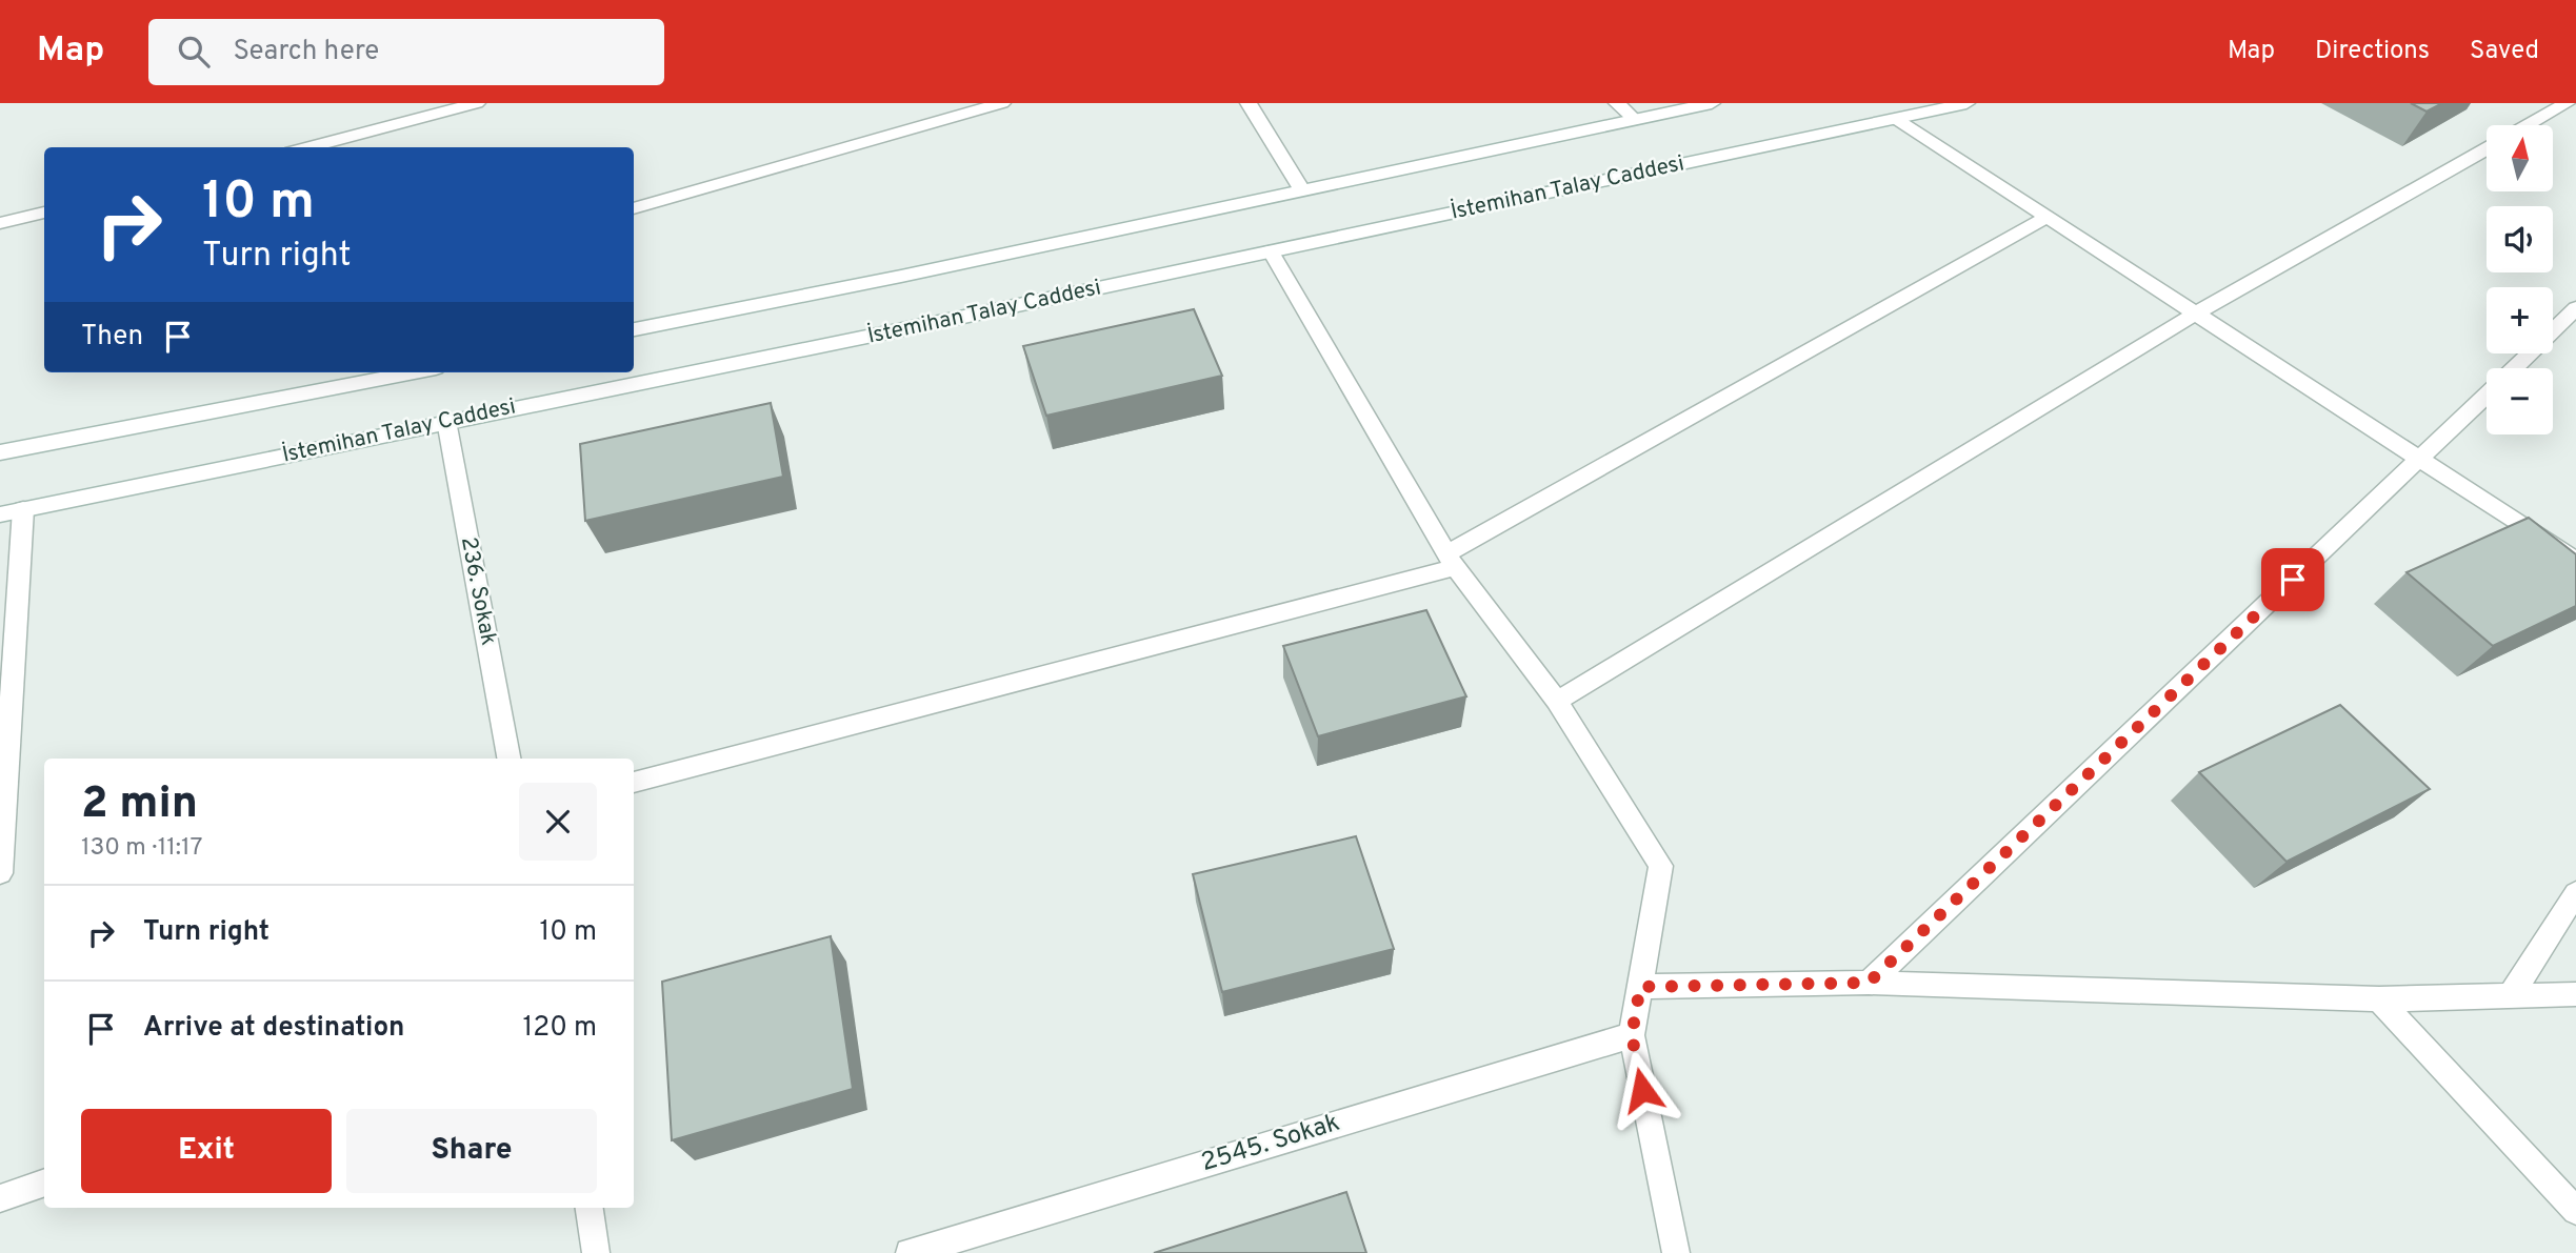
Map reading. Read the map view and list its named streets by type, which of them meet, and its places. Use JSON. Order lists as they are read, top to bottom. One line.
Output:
{"streets":{"street":["İstemihan Talay Caddesi","236. Sokak","2545. Sokak"]},"crossings":[["İstemihan Talay Caddesi","236. Sokak"]],"north":"top","page":{"header":"Map","search":"Search here","nav":["Map","Directions","Saved"],"map_buttons":["+","−"],"turn":["10 m","Turn right"],"then":"Then","heading":["2 min","130 m · 11:17"],"list":[{"name":"Turn right","value":"10 m"},{"name":"Arrive at destination","value":"120 m"}],"buttons":["Exit","Share"]}}
